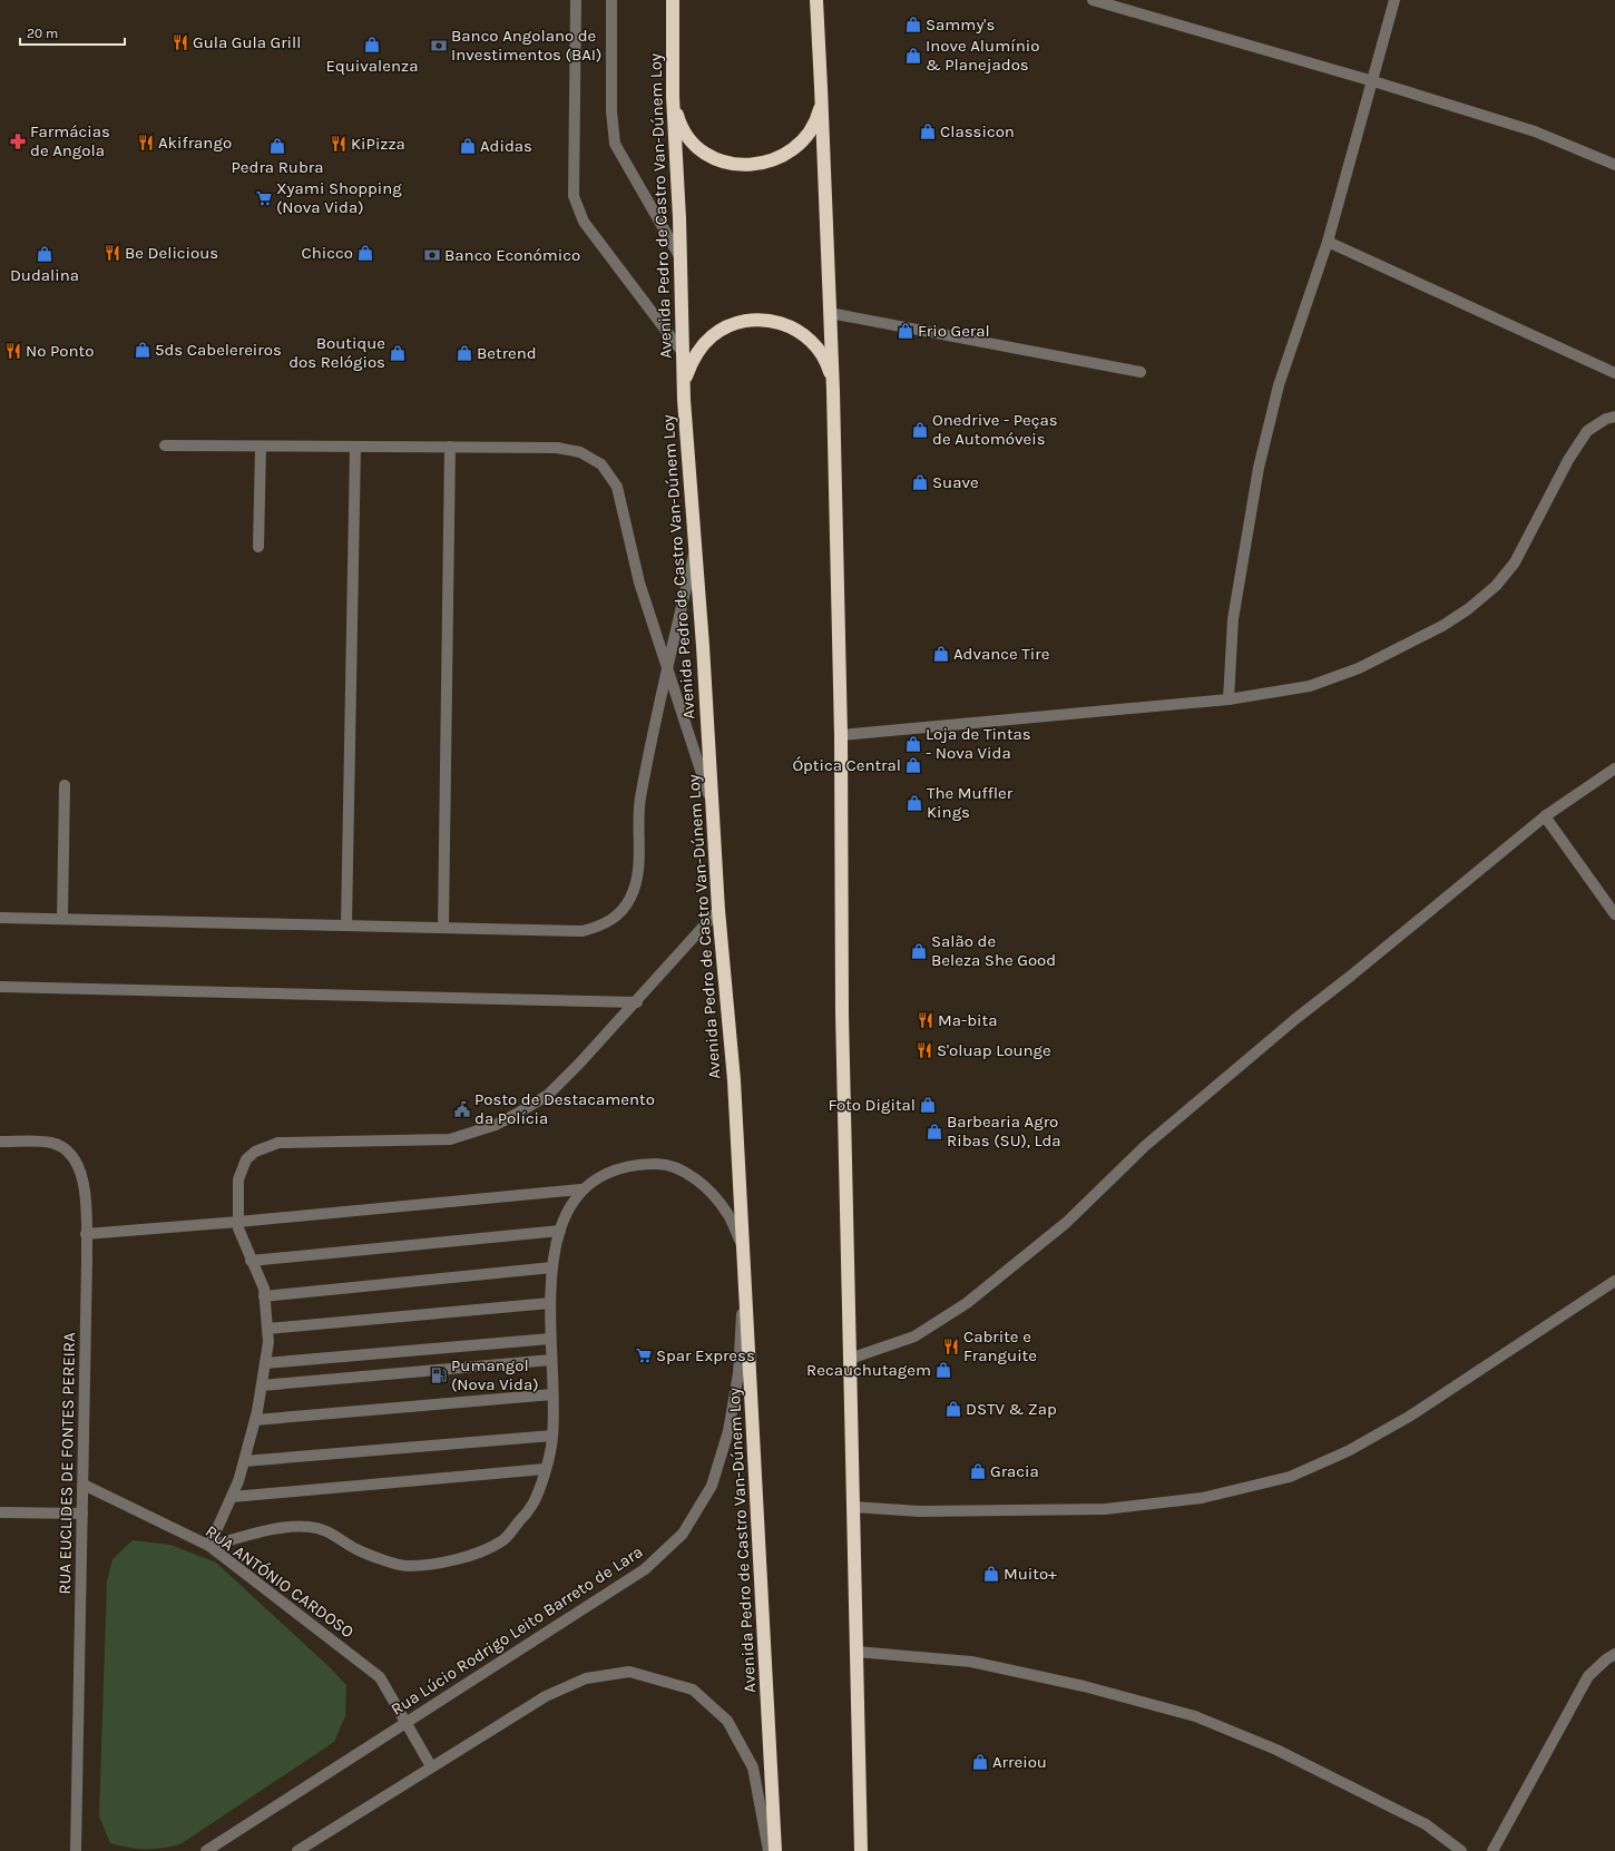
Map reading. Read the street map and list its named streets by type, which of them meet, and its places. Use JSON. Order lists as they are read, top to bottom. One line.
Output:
{"streets":{"highway":["Avenida Pedro de Castro Van-Dúnem Loy"],"street":["RUA EUCLIDES DE FONTES PEREIRA","RUA ANTÓNIO CARDOSO","Rua Lúcio Rodrigo Leito Barreto de Lara"]},"crossings":[["Avenida Pedro de Castro Van-Dúnem Loy","Rua Lúcio Rodrigo Leito Barreto de Lara"],["RUA EUCLIDES DE FONTES PEREIRA","RUA ANTÓNIO CARDOSO"],["RUA ANTÓNIO CARDOSO","Rua Lúcio Rodrigo Leito Barreto de Lara"]],"places":{"shop":["Sammy's","Equivalenza","Inove Alumínio & Planejados","Classicon","Pedra Rubra","Adidas","Chicco","Dudalina","Frio Geral","5ds Cabelereiros","Boutique dos Relógios","Betrend","Onedrive - Peças de Automóveis","Suave","Advance Tire","Loja de Tintas - Nova Vida","Óptica Central","The Muffler Kings","Salão de Beleza She Good","Foto Digital","Barbearia Agro Ribas (SU), Lda","Recauchutagem","DSTV & Zap","Gracia","Muito+","Arreiou"],"restaurant":["Gula Gula Grill","Akifrango","KiPizza","Be Delicious","No Ponto","Ma-bita","S'oluap Lounge","Cabrite e Franguite"],"bank":["Banco Angolano de Investimentos (BAI)","Banco Económico"],"pharmacy":["Farmácias de Angola"],"supermarket":["Xyami Shopping (Nova Vida)","Spar Express"],"public building":["Posto de Destacamento da Polícia"],"fuel station":["Pumangol (Nova Vida)"]},"scale_bar":"20 m"}
